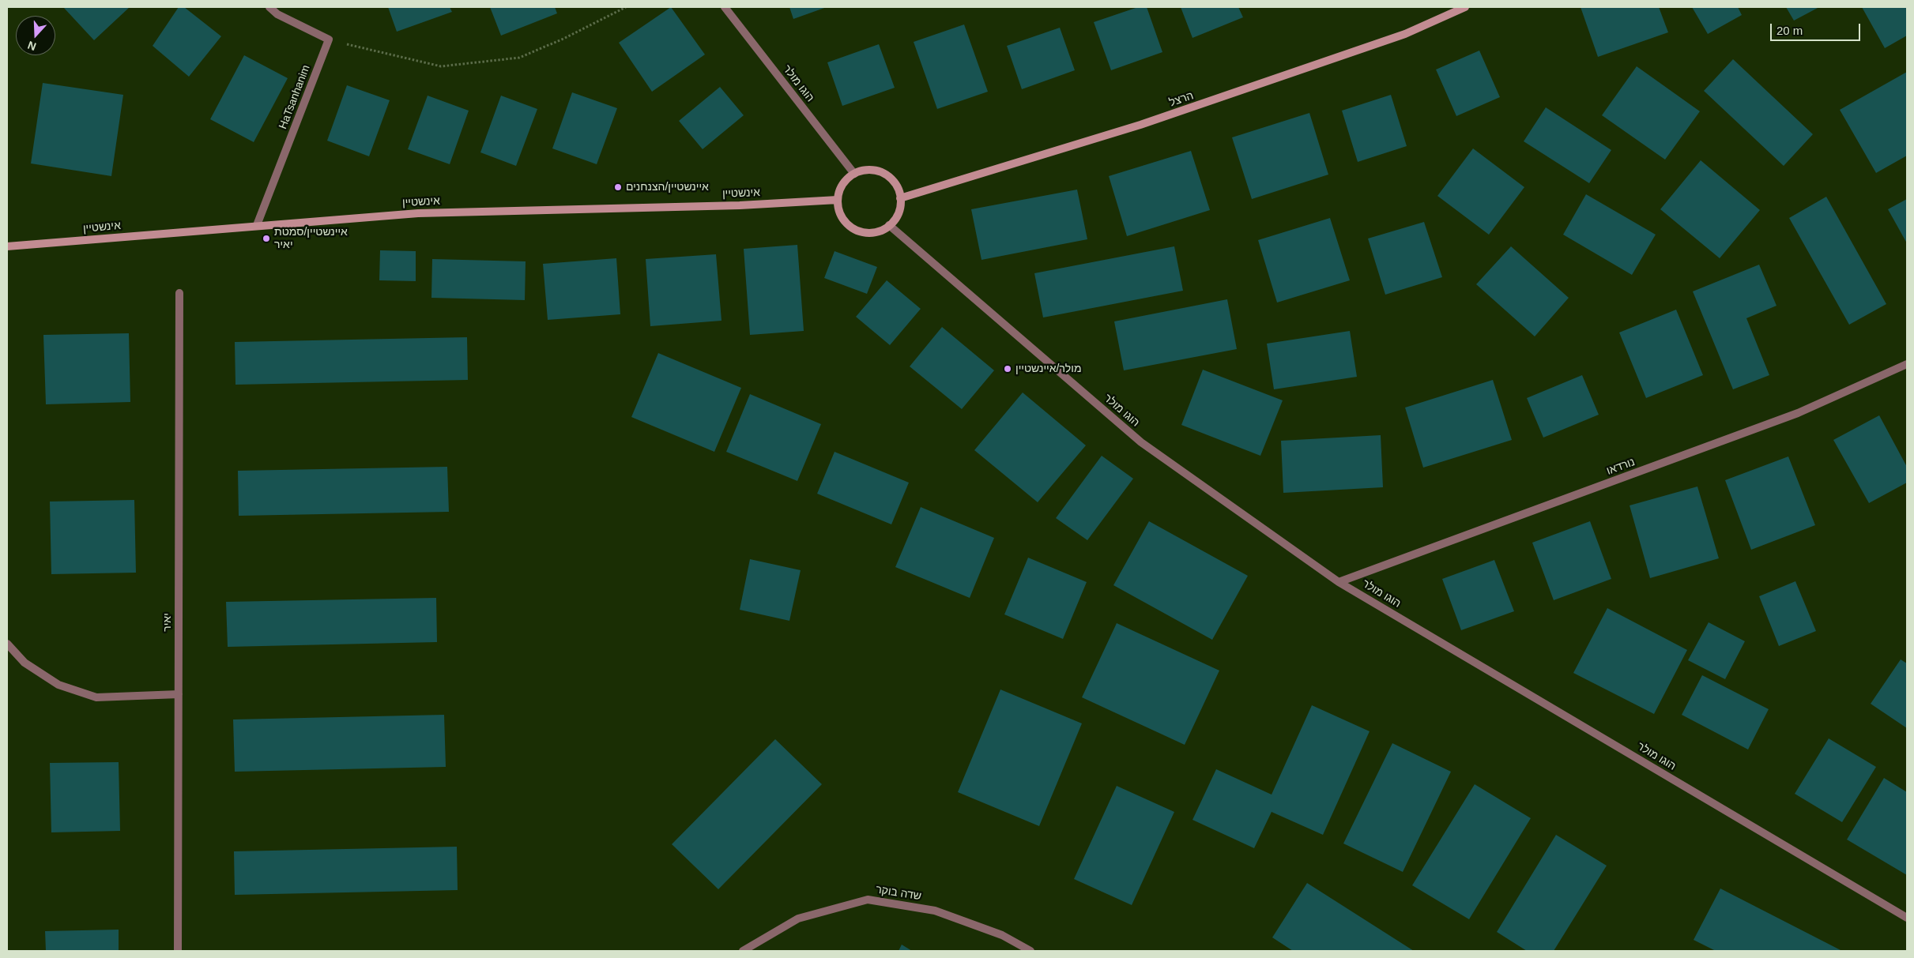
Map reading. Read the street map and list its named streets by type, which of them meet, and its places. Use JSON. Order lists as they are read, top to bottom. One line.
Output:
{"streets":{"street":["הוגו מולר","HaTsanhanim","הרצל","אינשטיין","נורדאו","יאיר","שדה בוקר"]},"crossings":[["הוגו מולר","הרצל"],["הוגו מולר","אינשטיין"],["הוגו מולר","נורדאו"],["HaTsanhanim","אינשטיין"],["הרצל","אינשטיין"]],"places":["איינשטיין/הצנחנים","איינשטיין/סמטת יאיר","מולר/איינשטיין"],"scale_bar":"20 m","north":"bottom"}
